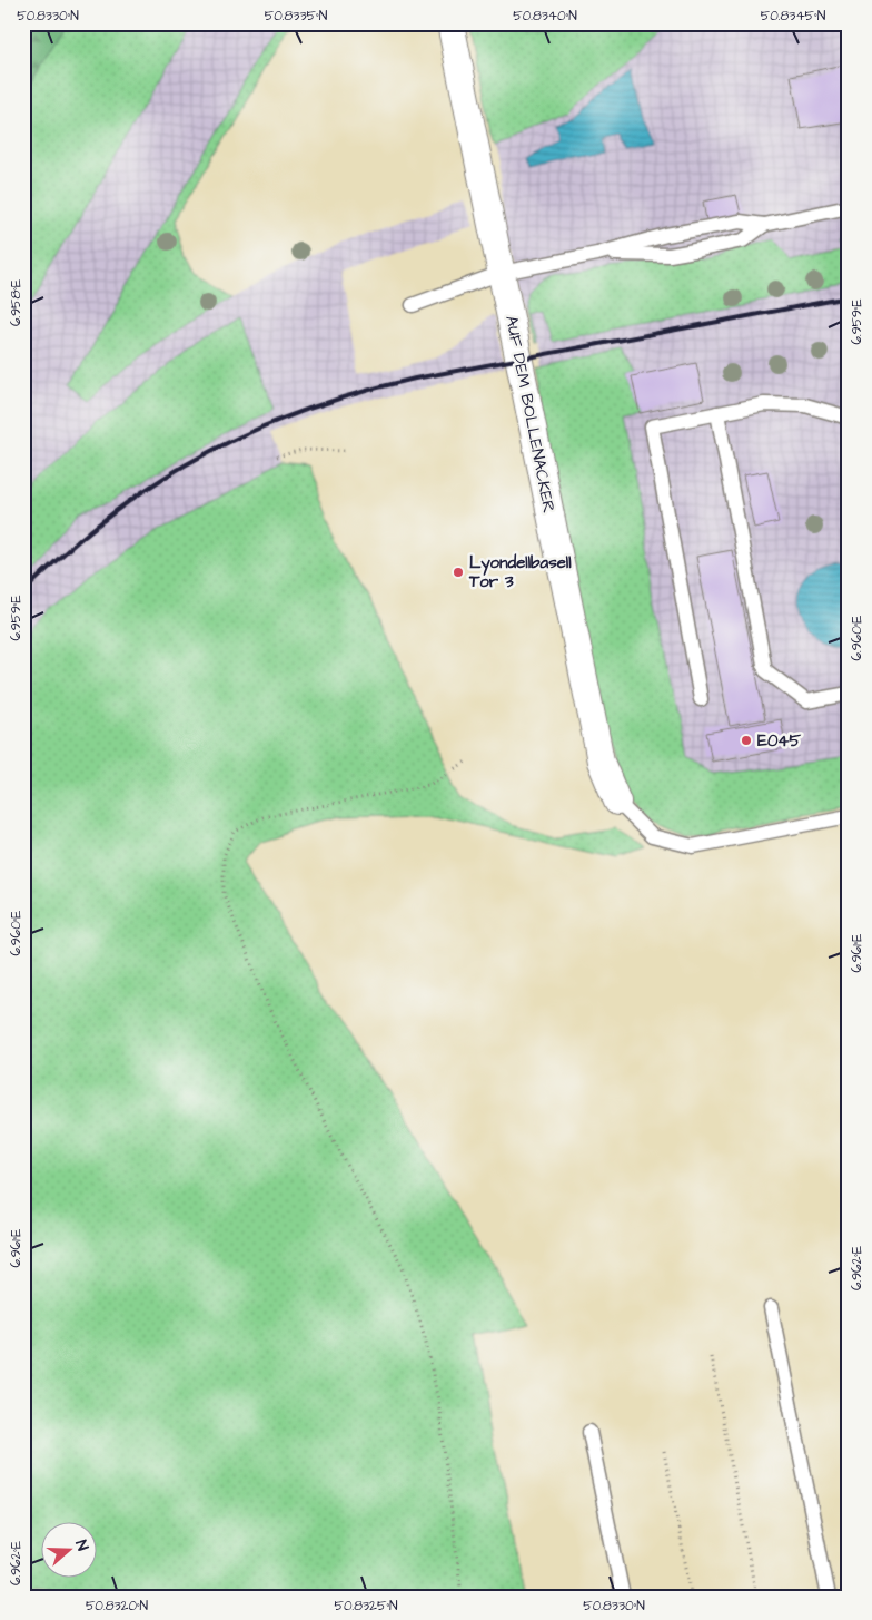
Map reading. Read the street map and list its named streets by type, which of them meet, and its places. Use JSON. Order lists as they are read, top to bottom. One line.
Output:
{"streets":{"street":["AUF DEM BOLLENACKER"]},"places":["Lyondellbasell Tor 3","E045"],"north":"right","coordinates":["50.8330°N","50.8335°N","50.8340°N","50.8345°N","6.958°E","6.959°E","6.960°E","6.961°E","6.962°E","50.8320°N","50.8325°N"]}
